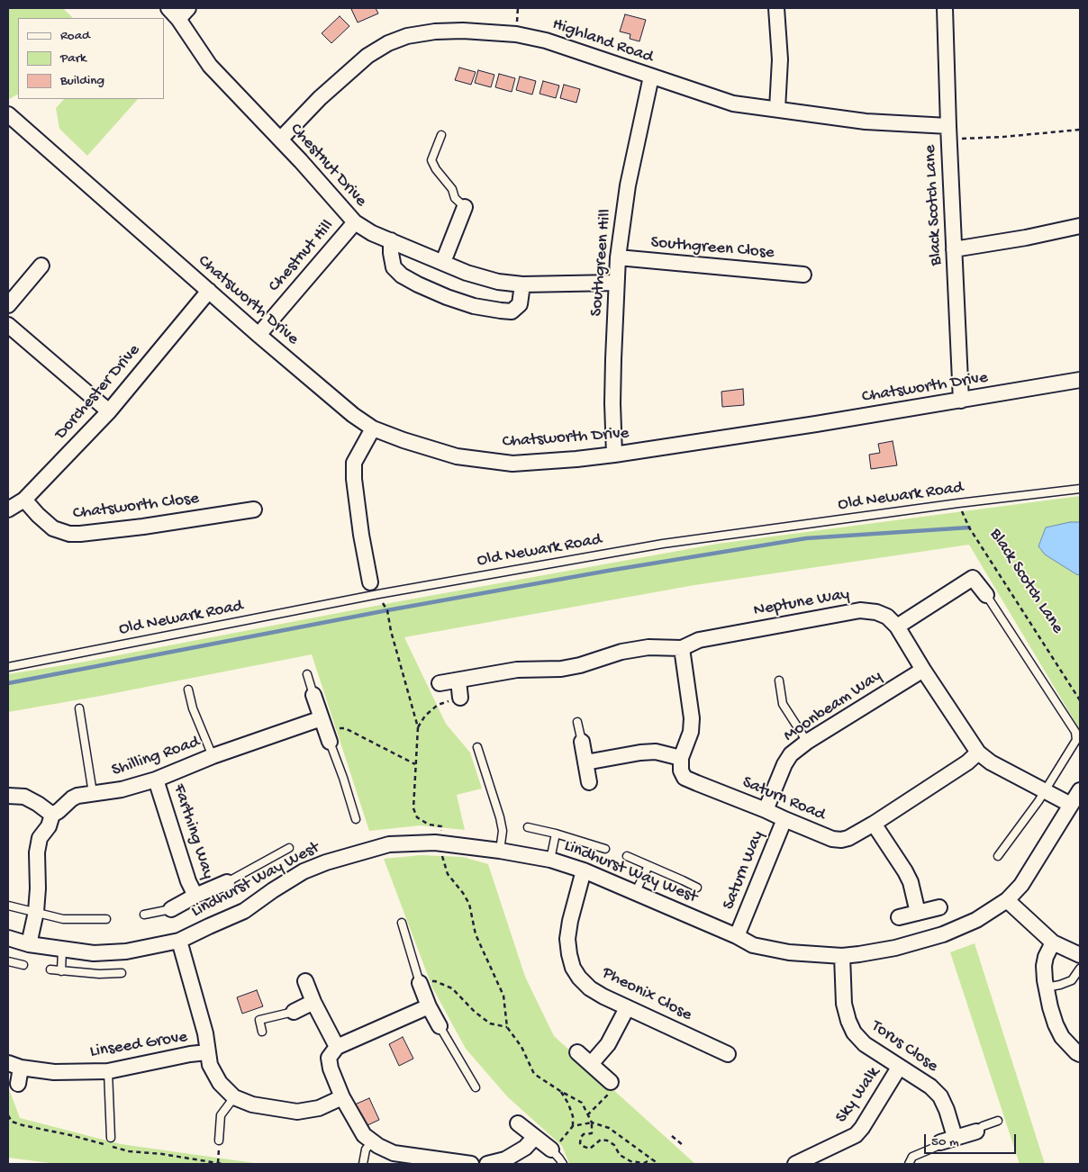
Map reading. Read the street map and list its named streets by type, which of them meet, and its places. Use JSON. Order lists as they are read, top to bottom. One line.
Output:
{"streets":{"street":["Highland Road","Chestnut Drive","Black Scotch Lane","Southgreen Close","Chestnut Hill","Southgreen Hill","Chatsworth Drive","Dorchester Drive","Chatsworth Close","Neptune Way","Moonbeam Way","Shilling Road","Saturn Road","Farthing Way","Saturn Way","Lindhurst Way West","Pheonix Close","Linseed Grove","Torus Close","Sky Walk"],"lane":["Old Newark Road"]},"crossings":[["Highland Road","Chestnut Drive"],["Highland Road","Black Scotch Lane"],["Highland Road","Southgreen Hill"],["Chestnut Drive","Chestnut Hill"],["Chestnut Drive","Southgreen Hill"],["Black Scotch Lane","Chatsworth Drive"],["Black Scotch Lane","Old Newark Road"],["Southgreen Close","Southgreen Hill"],["Chestnut Hill","Chatsworth Drive"],["Southgreen Hill","Chatsworth Drive"],["Chatsworth Drive","Dorchester Drive"],["Dorchester Drive","Chatsworth Close"],["Neptune Way","Moonbeam Way"],["Neptune Way","Saturn Road"],["Neptune Way","Lindhurst Way West"],["Moonbeam Way","Saturn Road"],["Shilling Road","Farthing Way"],["Saturn Road","Saturn Way"],["Saturn Way","Lindhurst Way West"],["Lindhurst Way West","Pheonix Close"],["Lindhurst Way West","Torus Close"],["Torus Close","Sky Walk"]],"legend":["Road","Park","Building"],"scale_bar":"50 m"}
